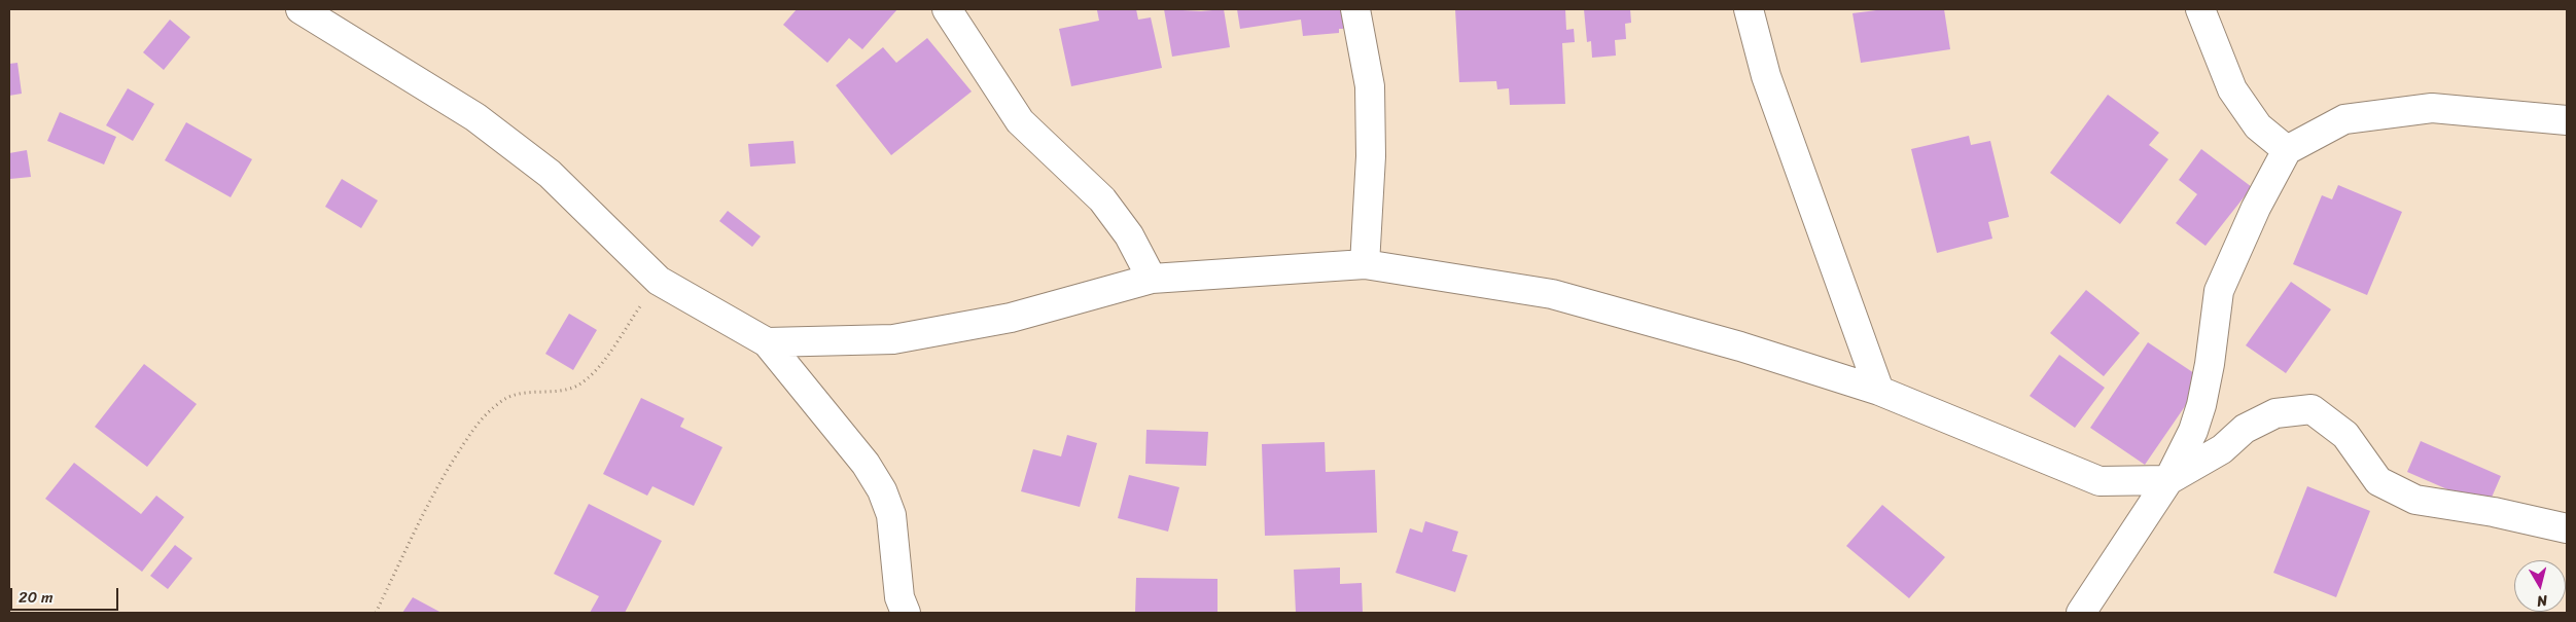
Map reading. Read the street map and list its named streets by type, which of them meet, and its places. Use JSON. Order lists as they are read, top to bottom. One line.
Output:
{"scale_bar":"20 m","north":"bottom"}
